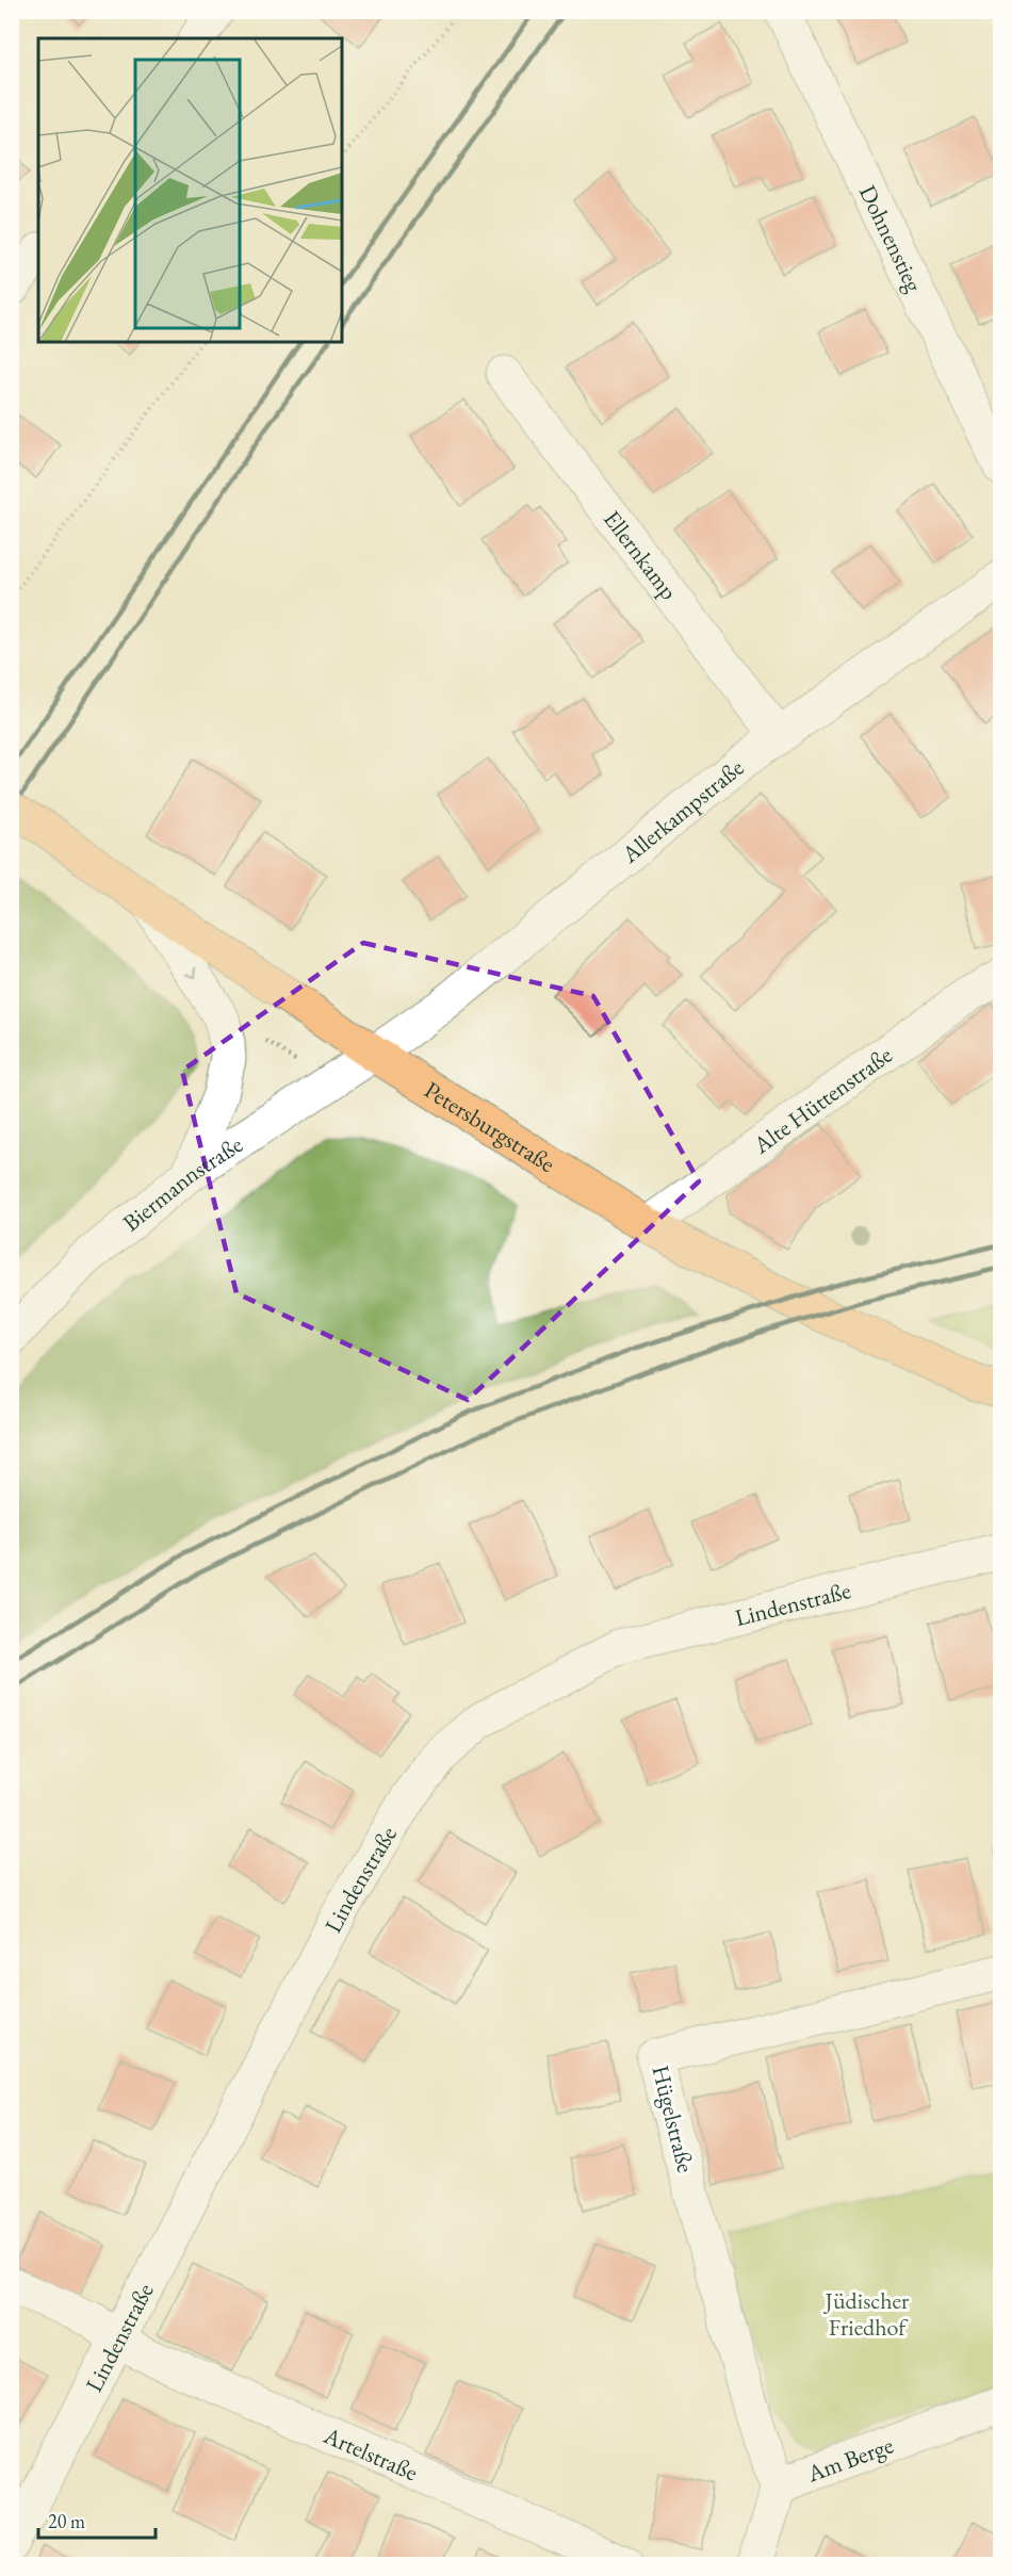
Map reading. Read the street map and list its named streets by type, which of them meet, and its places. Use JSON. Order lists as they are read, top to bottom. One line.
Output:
{"streets":{"main road":["Petersburgstraße"],"street":["Dohnenstieg","Ellernkamp","Allerkampstraße","Alte Hüttenstraße","Biermannstraße","Lindenstraße","Hügelstraße","Artelstraße","Am Berge"]},"crossings":[["Ellernkamp","Allerkampstraße"],["Allerkampstraße","Petersburgstraße"],["Allerkampstraße","Biermannstraße"],["Alte Hüttenstraße","Petersburgstraße"],["Petersburgstraße","Biermannstraße"],["Lindenstraße","Artelstraße"],["Hügelstraße","Am Berge"]],"parks":["Jüdischer Friedhof"],"scale_bar":"20 m"}
